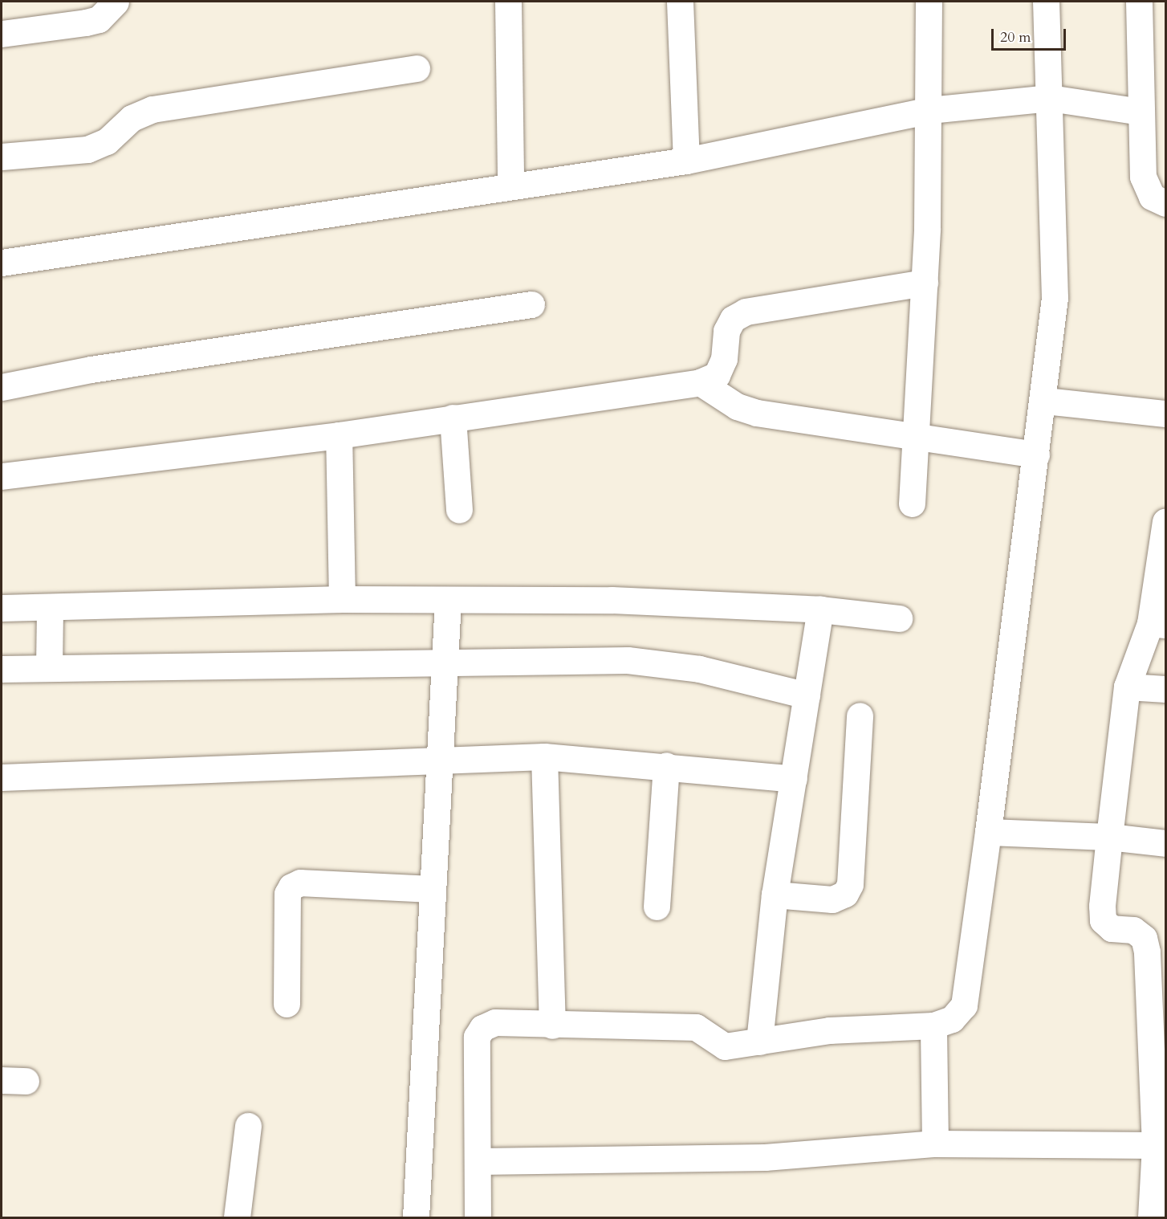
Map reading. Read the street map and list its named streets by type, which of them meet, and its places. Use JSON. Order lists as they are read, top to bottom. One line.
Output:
{"scale_bar":"20 m"}
